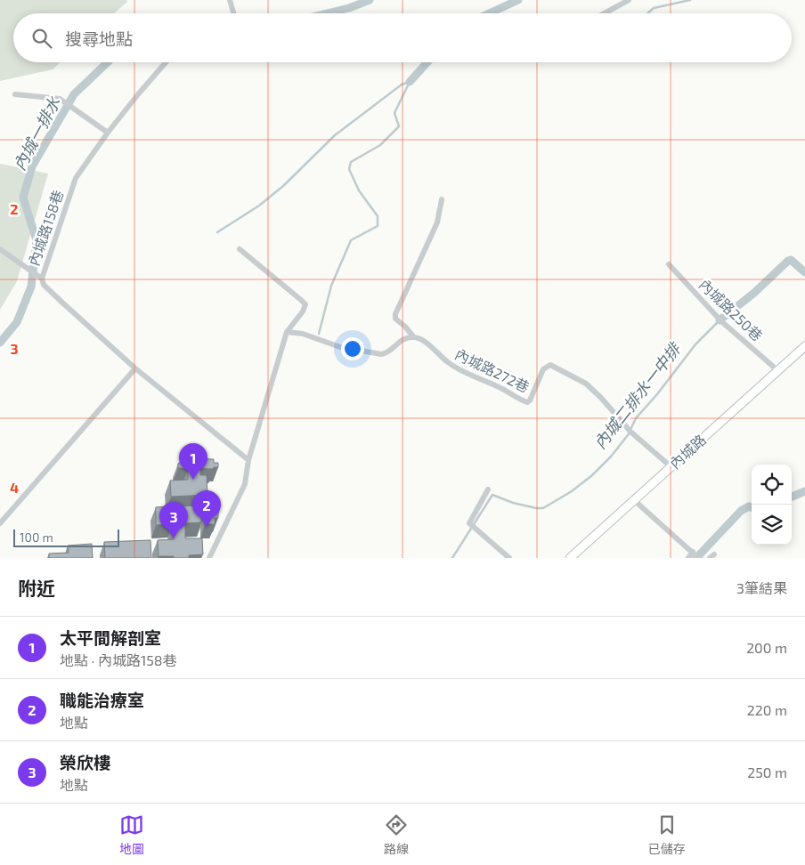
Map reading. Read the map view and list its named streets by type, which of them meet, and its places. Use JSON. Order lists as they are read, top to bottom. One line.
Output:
{"streets":{"street":["內城路158巷","內城路250巷","內城路272巷","內城路"]},"crossings":[["內城路250巷","內城路"],["內城路272巷","內城路"]],"water":["內城一排水","內城二排水一中排"],"scale_bar":"100 m","page":{"search":"搜尋地點","pins":["1","2","3"],"scale":"100 m","heading":["附近","3筆結果"],"list":[{"mark":"1","name":"太平間解剖室","note":"地點 · 內城路158巷","value":"200 m"},{"mark":"2","name":"職能治療室","note":"地點","value":"220 m"},{"mark":"3","name":"榮欣樓","note":"地點","value":"250 m"}],"nav":["地圖","路線","已儲存"]},"grid":{"rows":["2","3","4"]}}
